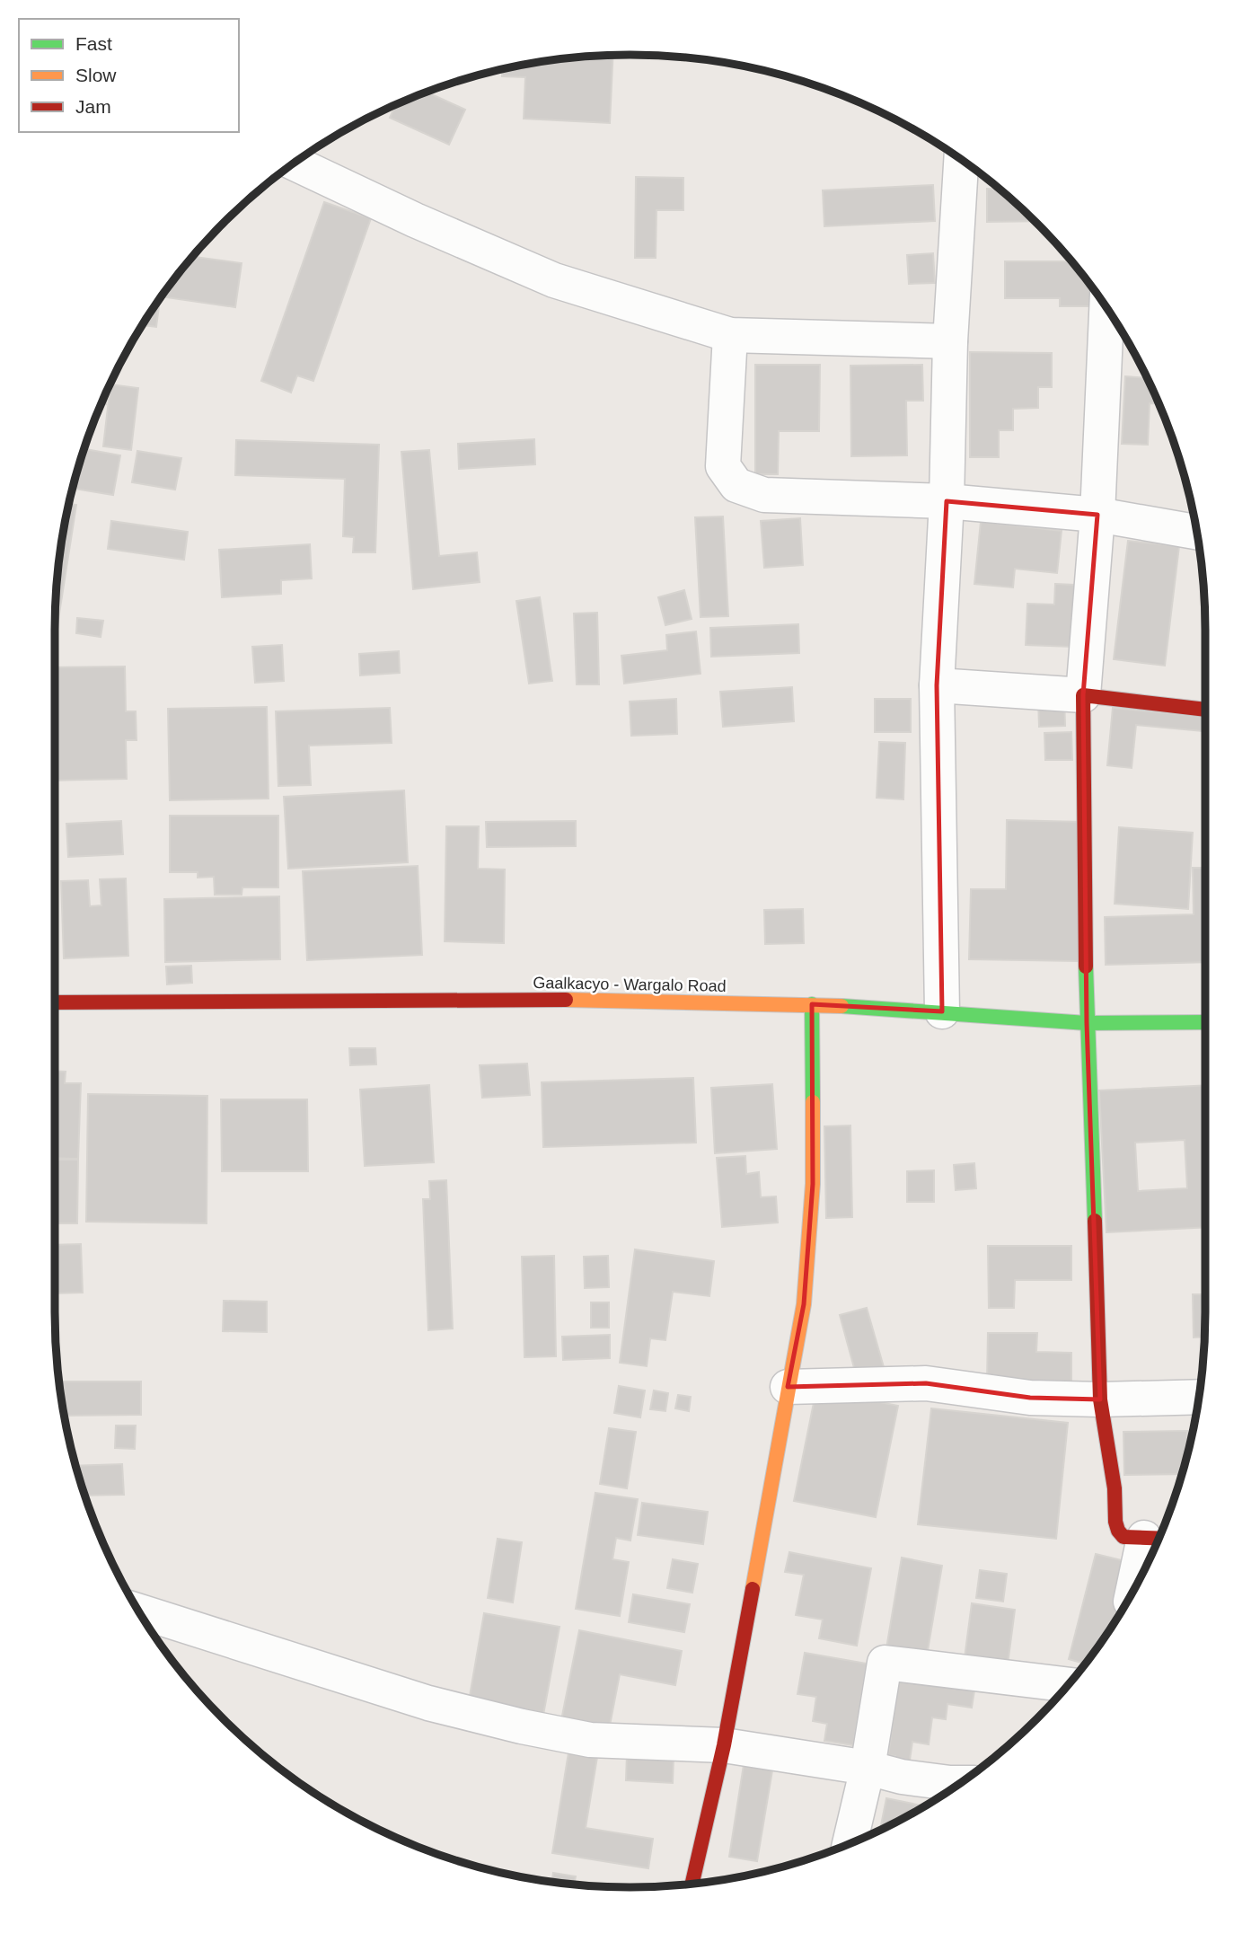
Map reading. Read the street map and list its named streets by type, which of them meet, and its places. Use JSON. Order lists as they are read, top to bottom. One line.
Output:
{"streets":{"street":["Gaalkacyo - Wargalo Road"]},"legend":["Fast","Slow","Jam"]}
